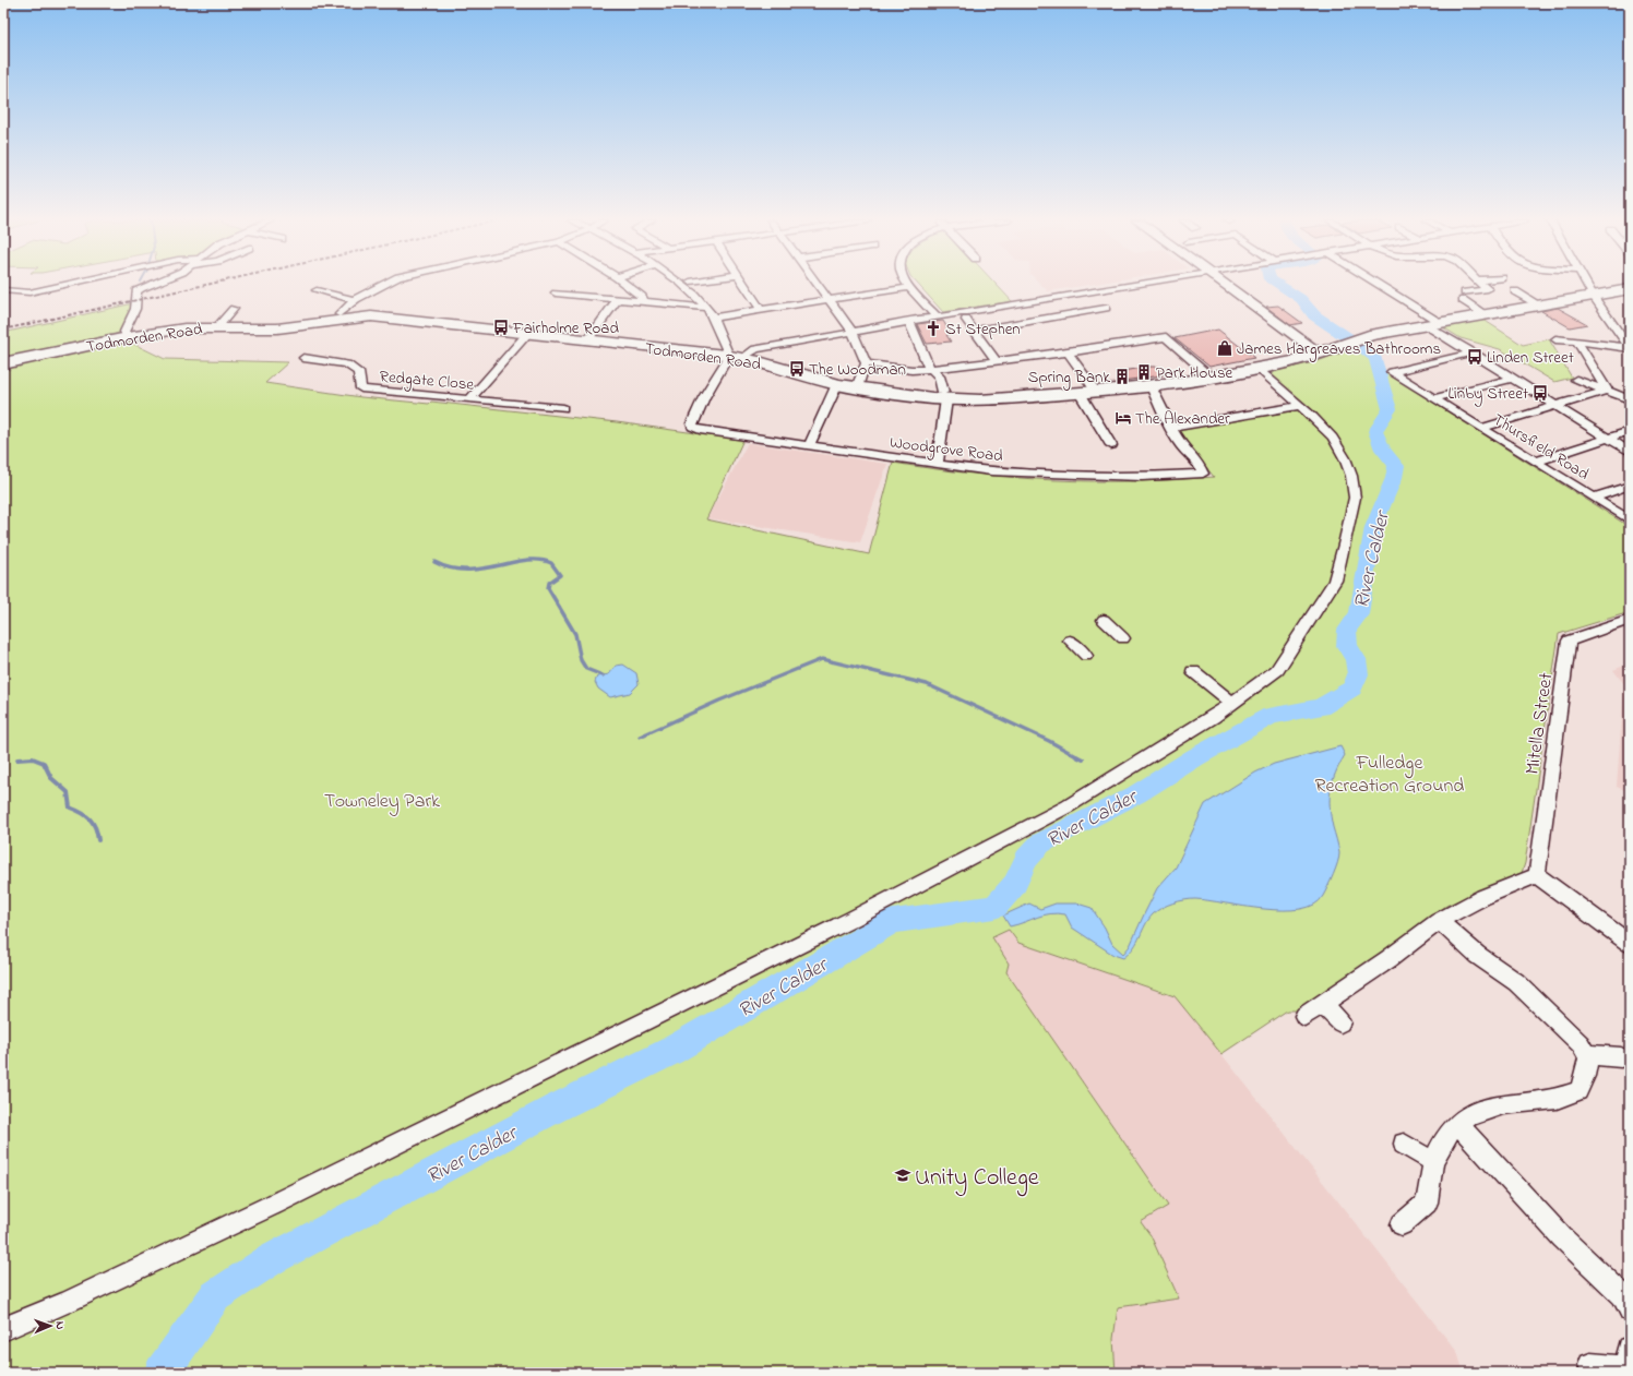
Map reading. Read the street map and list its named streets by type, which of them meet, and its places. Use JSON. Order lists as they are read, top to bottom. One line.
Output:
{"streets":{"highway":["Todmorden Road"],"street":["Redgate Close","Thursfield Road","Woodgrove Road","Mitella Street"]},"crossings":[["Todmorden Road","Woodgrove Road"]],"water":["River Calder"],"parks":["Fulledge Recreation Ground","Towneley Park"],"places":{"bus stop":["Fairholme Road","Linden Street","The Woodman","Linby Street"],"church":["St Stephen"],"shop":["James Hargreaves Bathrooms"],"building":["Park House","Spring Bank"],"hotel":["The Alexander"],"school or university":["Unity College"]},"north":"right"}
